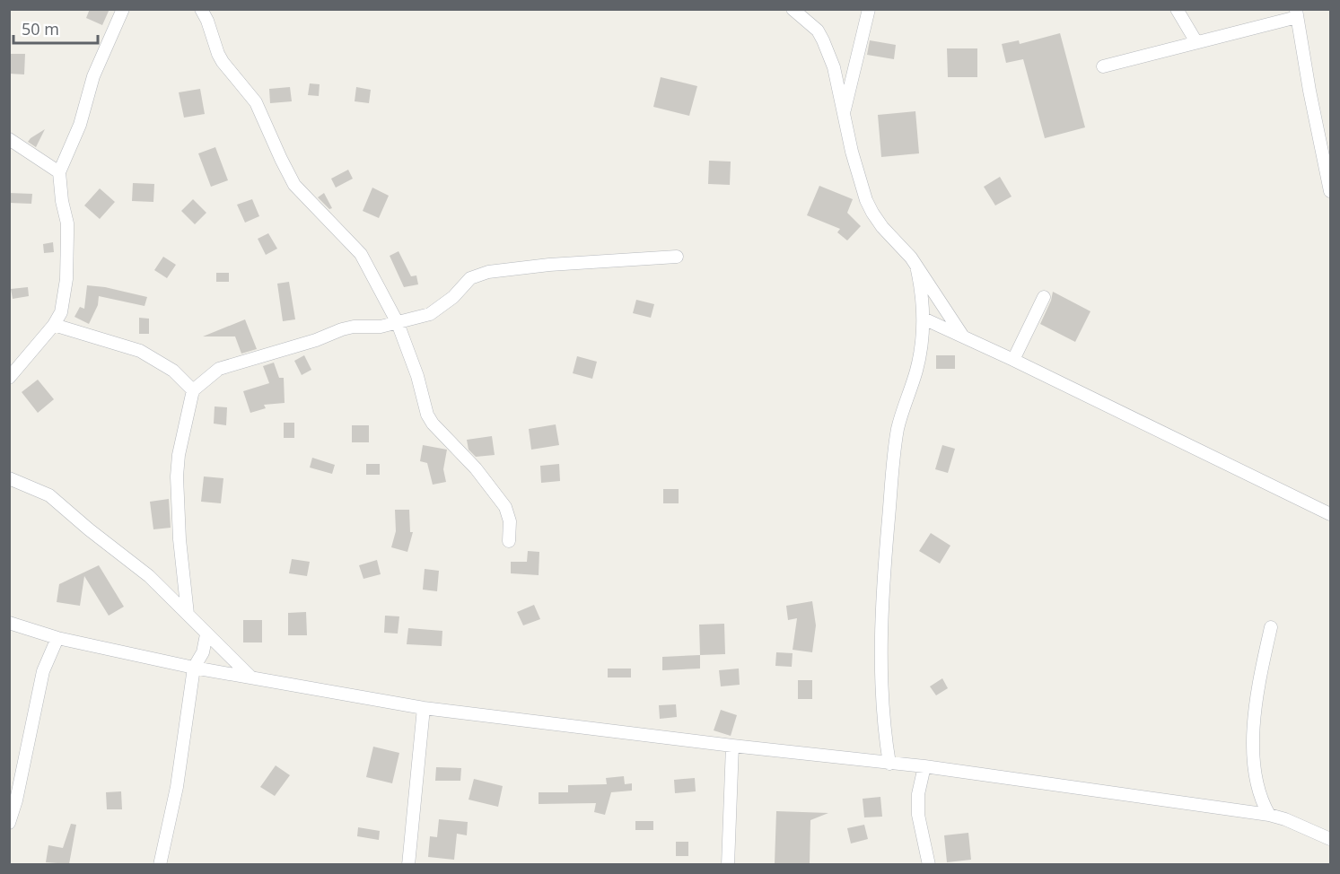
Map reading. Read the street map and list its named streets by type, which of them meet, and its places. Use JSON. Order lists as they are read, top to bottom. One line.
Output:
{"scale_bar":"50 m"}
